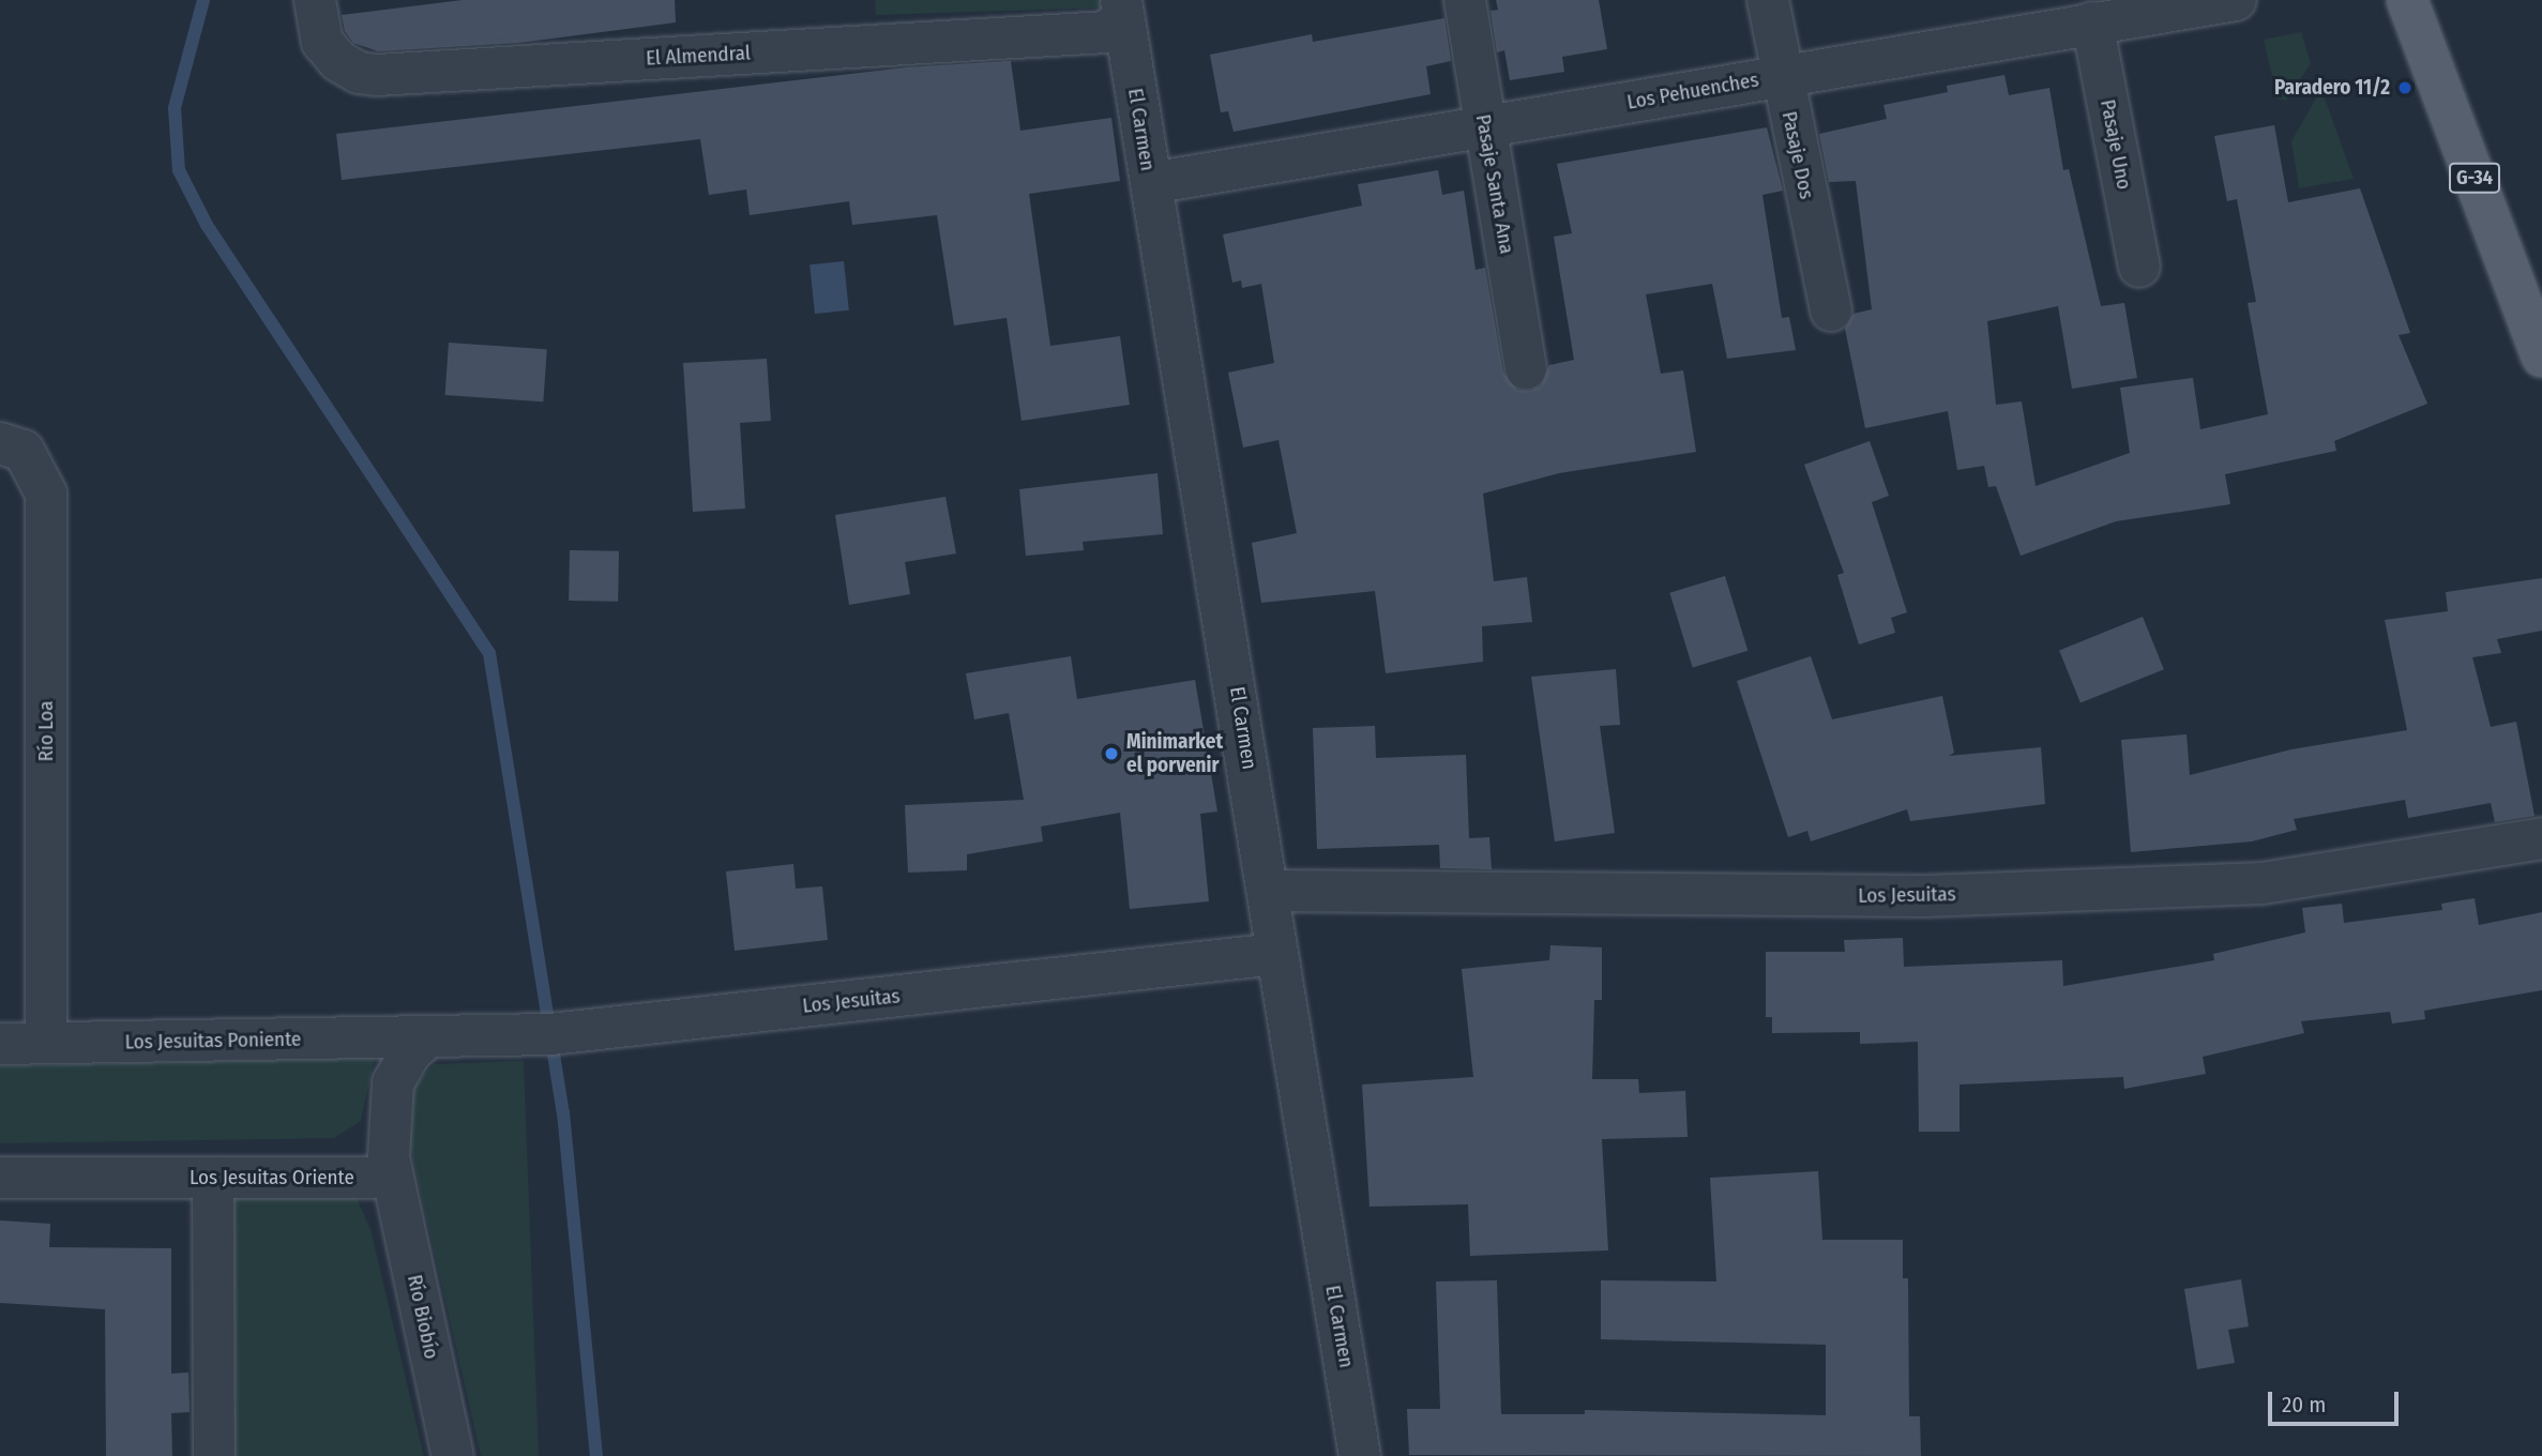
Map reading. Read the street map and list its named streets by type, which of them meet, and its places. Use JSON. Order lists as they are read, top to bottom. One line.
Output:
{"streets":{"main road":["G-34"],"street":["El Almendral","Los Pehuenches","El Carmen","Pasaje Uno","Pasaje Dos","Pasaje Santa Ana","Río Loa","Los Jesuitas","Los Jesuitas Poniente","Los Jesuitas Oriente","Río Biobío"]},"crossings":[["El Almendral","El Carmen"],["Los Pehuenches","El Carmen"],["Los Pehuenches","Pasaje Uno"],["Los Pehuenches","Pasaje Dos"],["Los Pehuenches","Pasaje Santa Ana"],["El Carmen","Los Jesuitas"],["Río Loa","Los Jesuitas Poniente"],["Los Jesuitas","Los Jesuitas Poniente"],["Los Jesuitas Oriente","Río Biobío"]],"places":["Paradero 11/2","Minimarket el porvenir"],"scale_bar":"20 m"}
